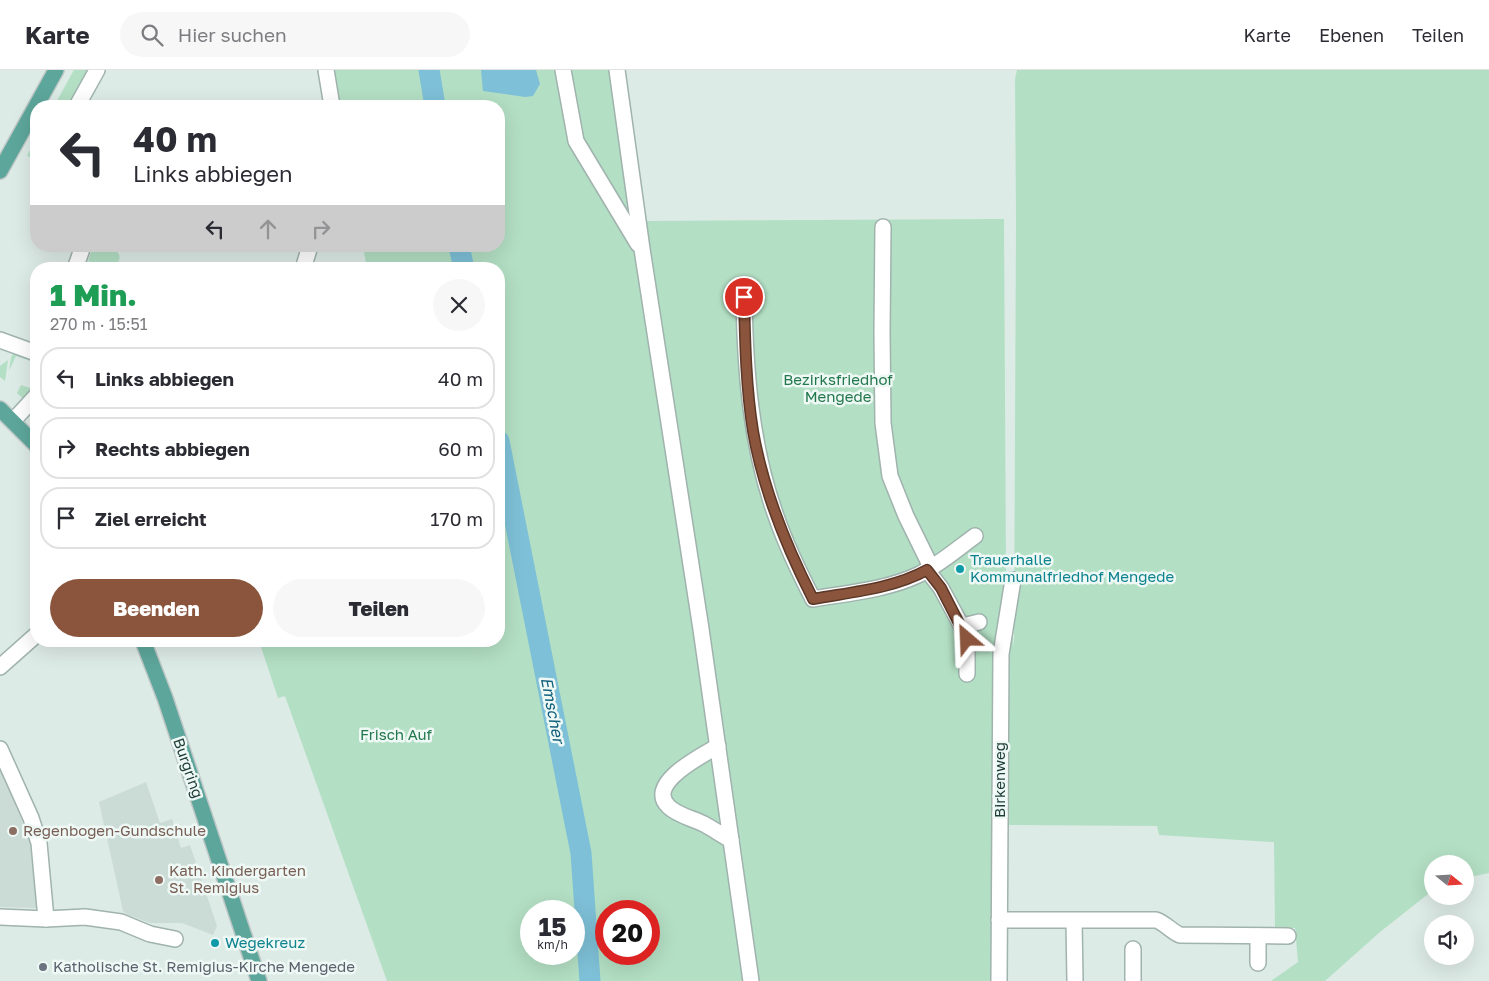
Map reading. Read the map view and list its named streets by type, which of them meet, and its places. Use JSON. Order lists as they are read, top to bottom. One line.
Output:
{"streets":{"main road":["Burgring"],"street":["Birkenweg"]},"water":["Emscher"],"parks":["Bezirksfriedhof Mengede","Frisch Auf"],"places":["Trauerhalle Kommunalfriedhof Mengede","Regenbogen-Gundschule","Kath. Kindergarten St. Remigius","Wegekreuz","Katholische St. Remigius-Kirche Mengede"],"north":"right","page":{"header":"Karte","search":"Hier suchen","nav":["Karte","Ebenen","Teilen"],"turn":["40 m","Links abbiegen"],"heading":["1 Min.","270 m · 15:51"],"list":[{"name":"Links abbiegen","value":"40 m"},{"name":"Rechts abbiegen","value":"60 m"},{"name":"Ziel erreicht","value":"170 m"}],"buttons":["Beenden","Teilen"],"speed":"15 km/h","limit":"20"}}
